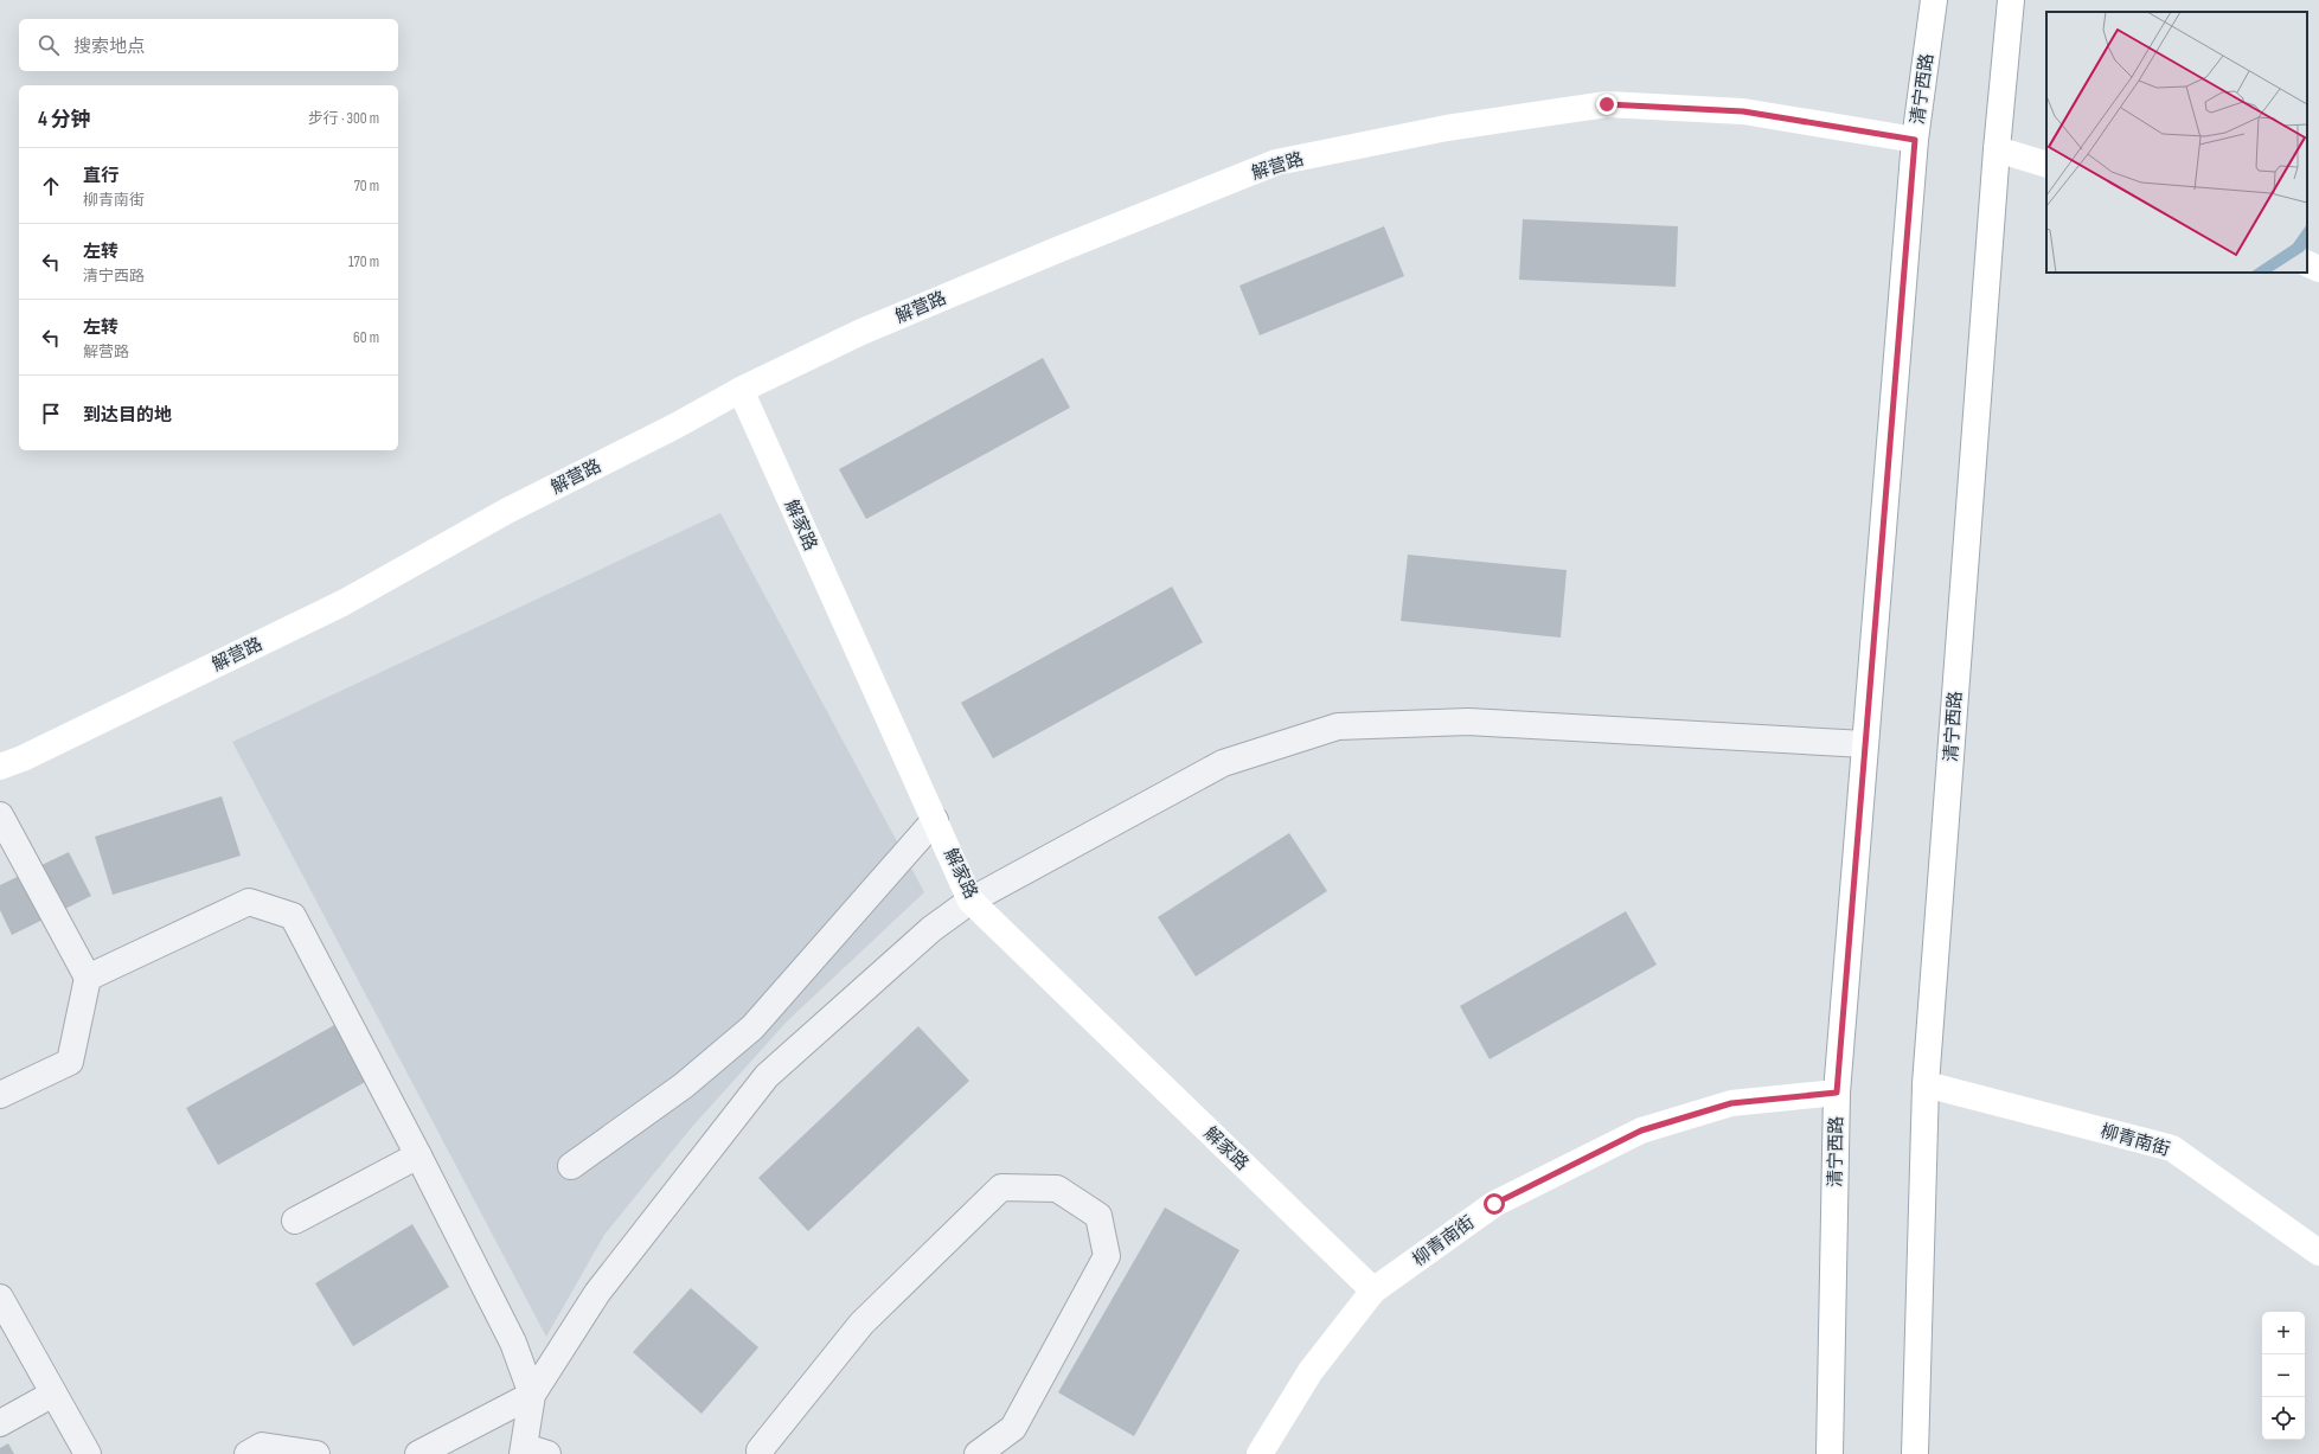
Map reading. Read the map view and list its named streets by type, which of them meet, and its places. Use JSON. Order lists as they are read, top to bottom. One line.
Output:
{"streets":{"street":["清宁西路","解营路","解家路","柳青南街"]},"crossings":[["清宁西路","解营路"],["清宁西路","柳青南街"],["解营路","解家路"],["解家路","柳青南街"]],"page":{"search":"搜索地点","heading":["4 分钟","步行 · 300 m"],"list":[["直行","柳青南街","70 m"],["左转","清宁西路","170 m"],["左转","解营路","60 m"],"到达目的地"],"map_buttons":["+","−"]}}
